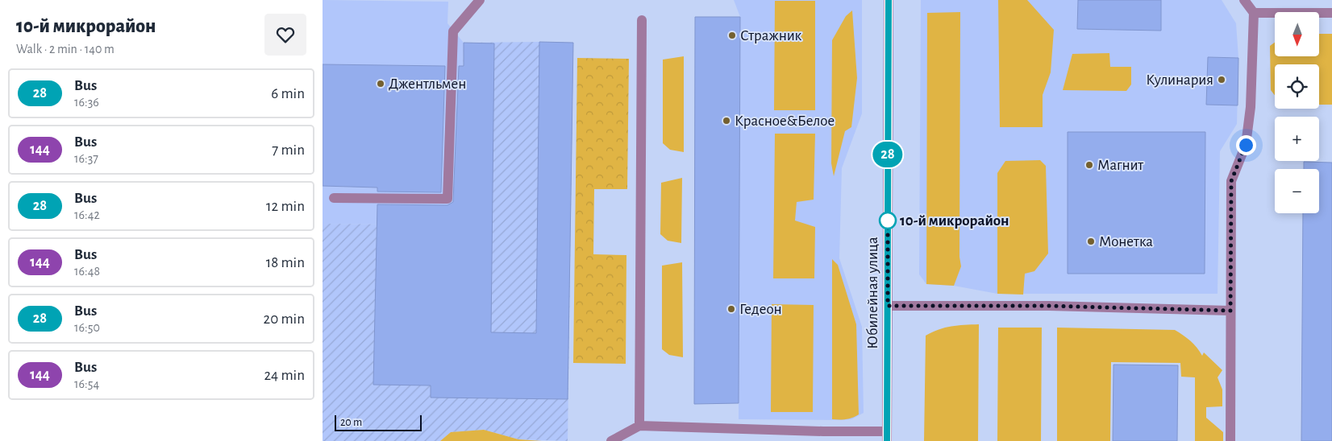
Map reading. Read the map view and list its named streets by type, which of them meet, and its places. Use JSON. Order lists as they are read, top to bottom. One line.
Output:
{"streets":{"main road":["Юбилейная улица"]},"places":["Стражник","Кулинария","Джентльмен","Красное&Белое","Магнит","10-й микрорайон","Монетка","Гедеон"],"lines":["bus line 28"],"scale_bar":"20 m","north":"bottom","page":{"heading":["10-й микрорайон","Walk · 2 min · 140 m"],"on_map":"28","map_buttons":["+","−"],"list":[{"mark":"28","name":"Bus","note":"16:36","value":"6 min"},{"mark":"144","name":"Bus","note":"16:37","value":"7 min"},{"mark":"28","name":"Bus","note":"16:42","value":"12 min"},{"mark":"144","name":"Bus","note":"16:48","value":"18 min"},{"mark":"28","name":"Bus","note":"16:50","value":"20 min"},{"mark":"144","name":"Bus","note":"16:54","value":"24 min"}],"scale":"20 m"}}
